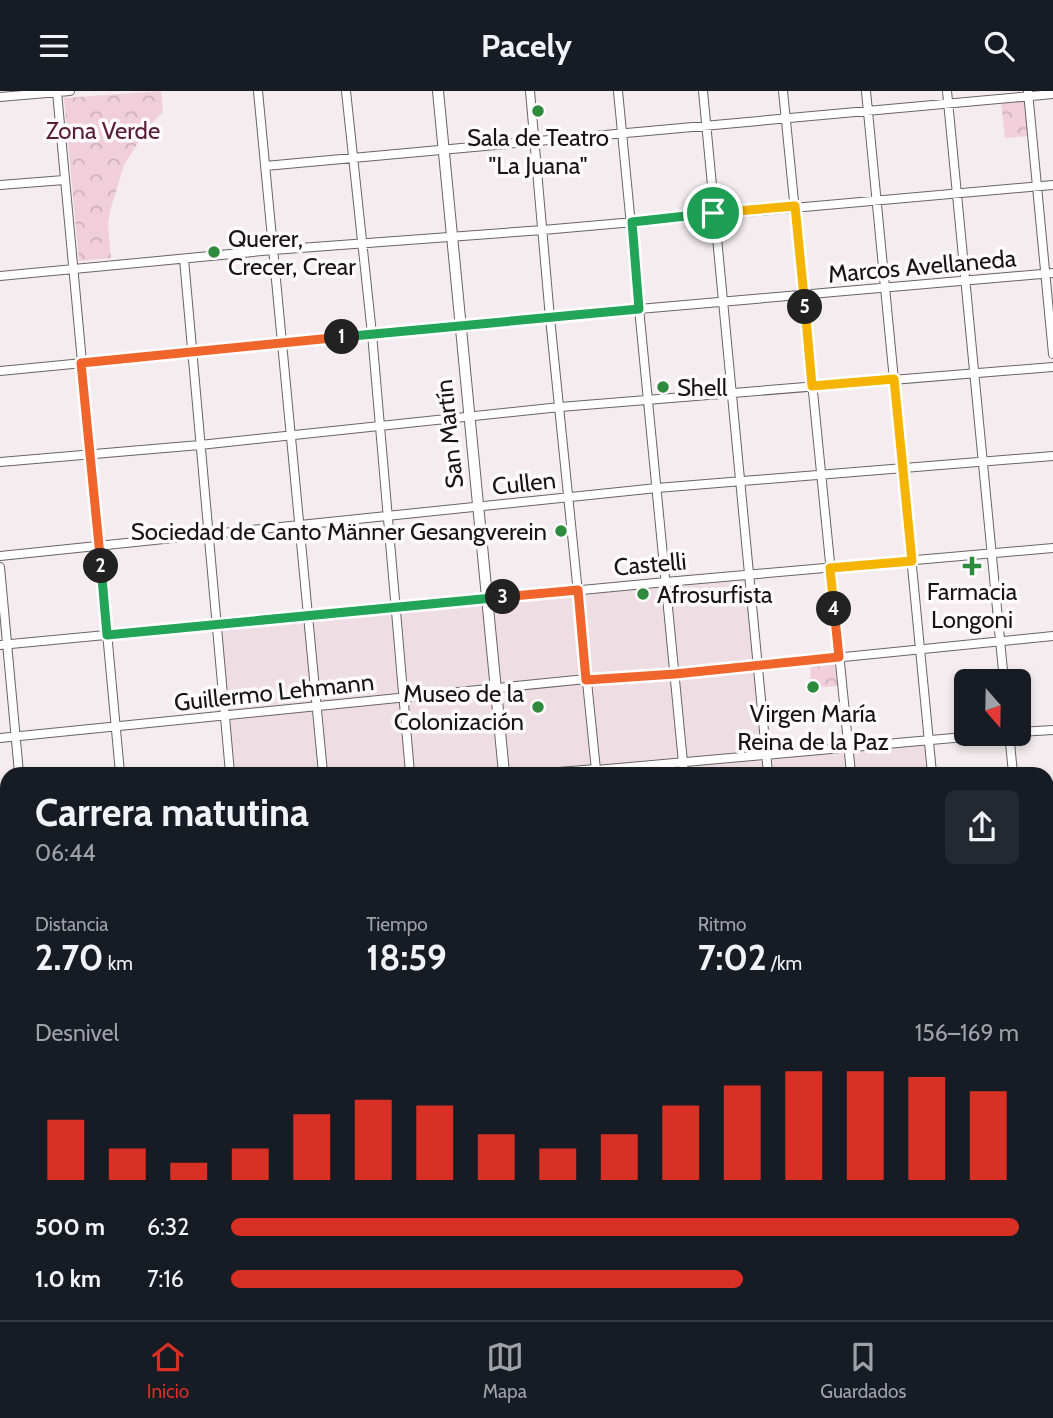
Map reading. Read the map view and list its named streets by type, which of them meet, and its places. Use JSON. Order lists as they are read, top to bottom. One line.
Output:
{"streets":{"main road":["San Martín"],"street":["Marcos Avellaneda","Cullen","Castelli","Guillermo Lehmann"]},"crossings":[["Marcos Avellaneda","San Martín"],["San Martín","Cullen"],["San Martín","Castelli"],["San Martín","Guillermo Lehmann"]],"parks":["Zona Verde"],"places":{"other":["Sala de Teatro \"La Juana\"","Querer, Crecer, Crear","Shell","Sociedad de Canto Männer Gesangverein","Afrosurfista","Virgen María Reina de la Paz","Museo de la Colonización"],"health":["Farmacia Longoni"]},"north":"bottom","page":{"header":"Pacely","pins":["5","1","2","3","4"],"heading":["Carrera matutina","06:44"],"stats":[["Distancia","2.70 km"],["Tiempo","18:59"],["Ritmo","7:02 /km"]],"chart":["Desnivel","156–169 m"],"list":[{"name":"500 m","note":"6:32"},{"name":"1.0 km","note":"7:16"}],"tabs":["Inicio","Mapa","Guardados"]}}
